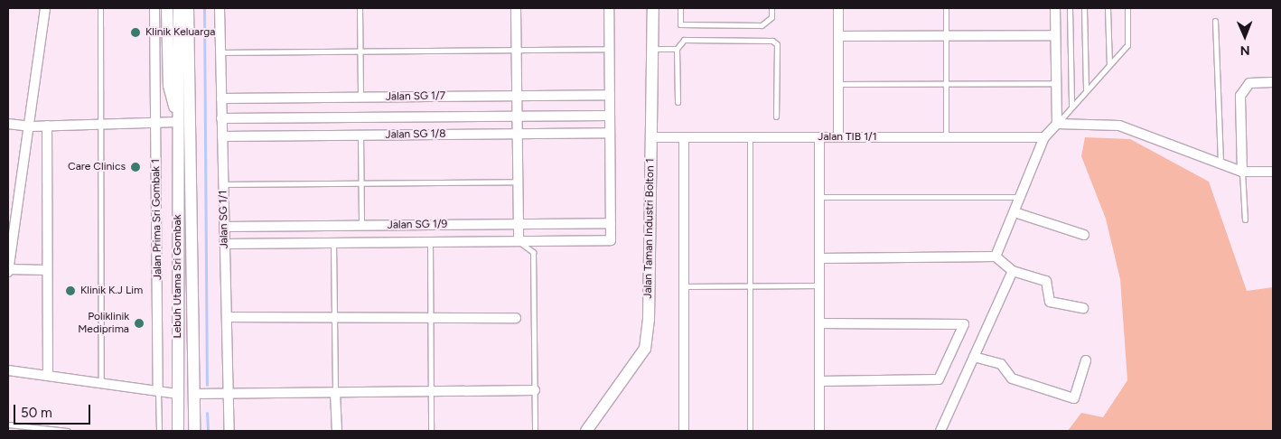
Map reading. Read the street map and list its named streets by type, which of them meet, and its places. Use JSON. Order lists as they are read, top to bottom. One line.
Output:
{"streets":{"street":["Jalan SG 1/7","Jalan SG 1/8","Jalan TIB 1/1","Jalan Prima Sri Gombak 1","Jalan SG 1/1","Jalan SG 1/9","Jalan Taman Industri Bolton 1","Lebuh Utama Sri Gombak"]},"crossings":[["Jalan SG 1/7","Jalan SG 1/1"],["Jalan SG 1/8","Jalan SG 1/1"],["Jalan TIB 1/1","Jalan Taman Industri Bolton 1"],["Jalan SG 1/1","Jalan SG 1/9"]],"places":["Klinik Keluarga","Care Clinics","Klinik K.J Lim","Poliklinik Mediprima"],"scale_bar":"50 m","north":"bottom"}
